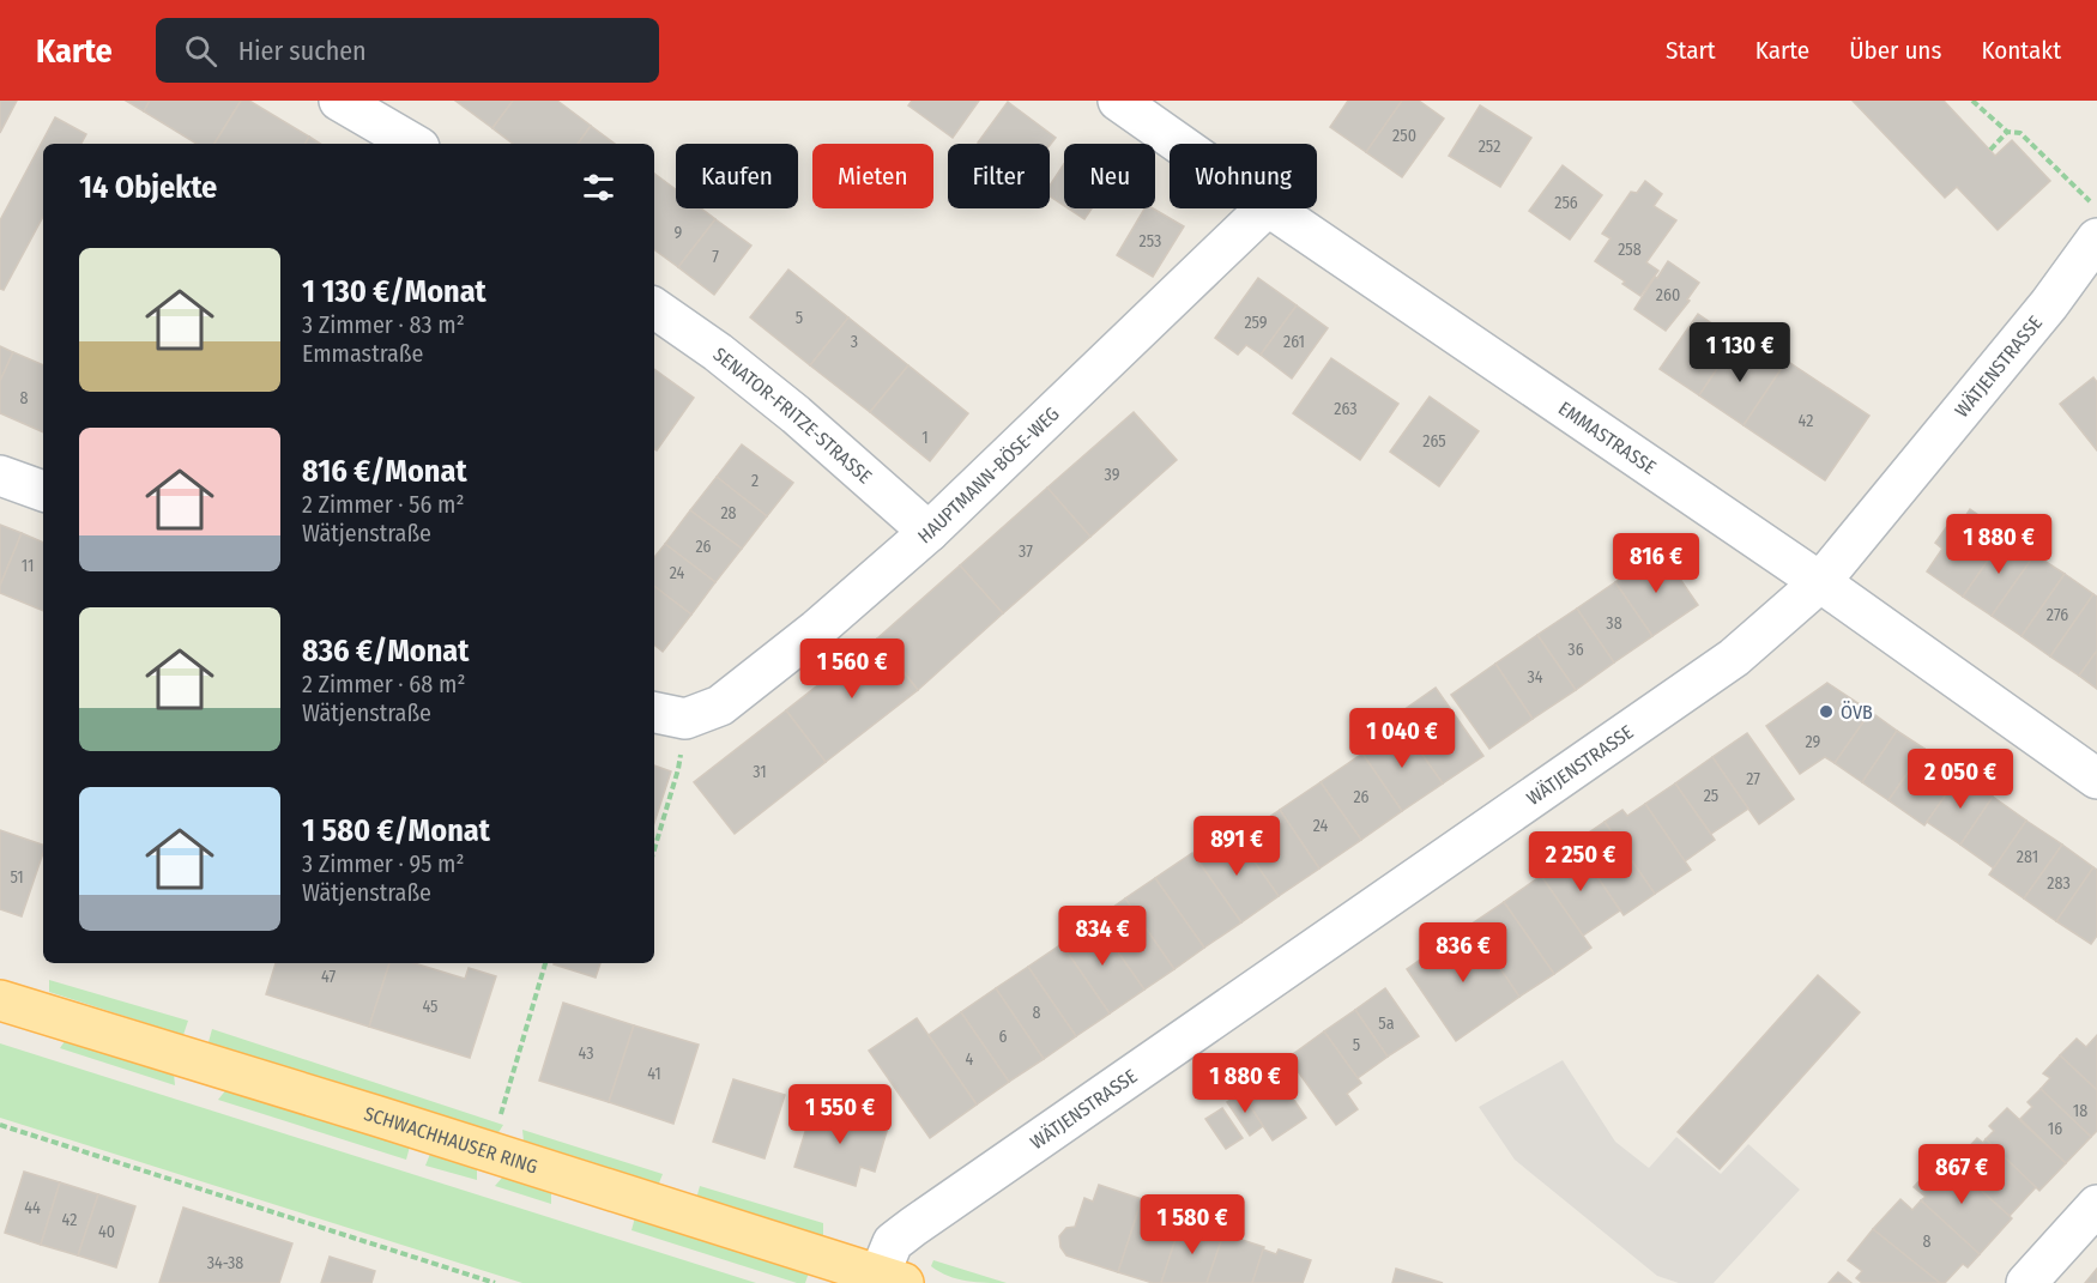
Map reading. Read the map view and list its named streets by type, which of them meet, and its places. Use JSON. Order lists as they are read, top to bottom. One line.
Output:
{"streets":{"main road":["SCHWACHHAUSER RING"],"street":["WÄTJENSTRASSE","SENATOR-FRITZE-STRASSE","EMMASTRASSE","HAUPTMANN-BÖSE-WEG"]},"crossings":[["WÄTJENSTRASSE","EMMASTRASSE"],["WÄTJENSTRASSE","SCHWACHHAUSER RING"],["SENATOR-FRITZE-STRASSE","HAUPTMANN-BÖSE-WEG"]],"places":["ÖVB"],"house_numbers":["250","252","256","9","253","258","7","260","5","259","3","261","8","263","42","1","265","39","2","28","26","37","11","24","276","38","36","34","29","31","27","25","26","24","281","51","283","47","45","8","5a","6","5","43","4","41","18","16","44","42","40","8","34-38"],"page":{"header":"Karte","search":"Hier suchen","nav":["Start","Karte","Über uns","Kontakt"],"chip":["Kaufen","Mieten","Filter","Neu","Wohnung"],"heading":"14 Objekte","list":[{"name":"1 130 €/Monat","note":"3 Zimmer · 83 m² · Emmastraße"},{"name":"816 €/Monat","note":"2 Zimmer · 56 m² · Wätjenstraße"},{"name":"836 €/Monat","note":"2 Zimmer · 68 m² · Wätjenstraße"},{"name":"1 580 €/Monat","note":"3 Zimmer · 95 m² · Wätjenstraße"}],"price":["1 130 €","1 880 €","816 €","1 560 €","1 040 €","2 050 €","891 €","2 250 €","834 €","836 €","1 880 €","1 550 €","867 €","1 580 €"]}}
